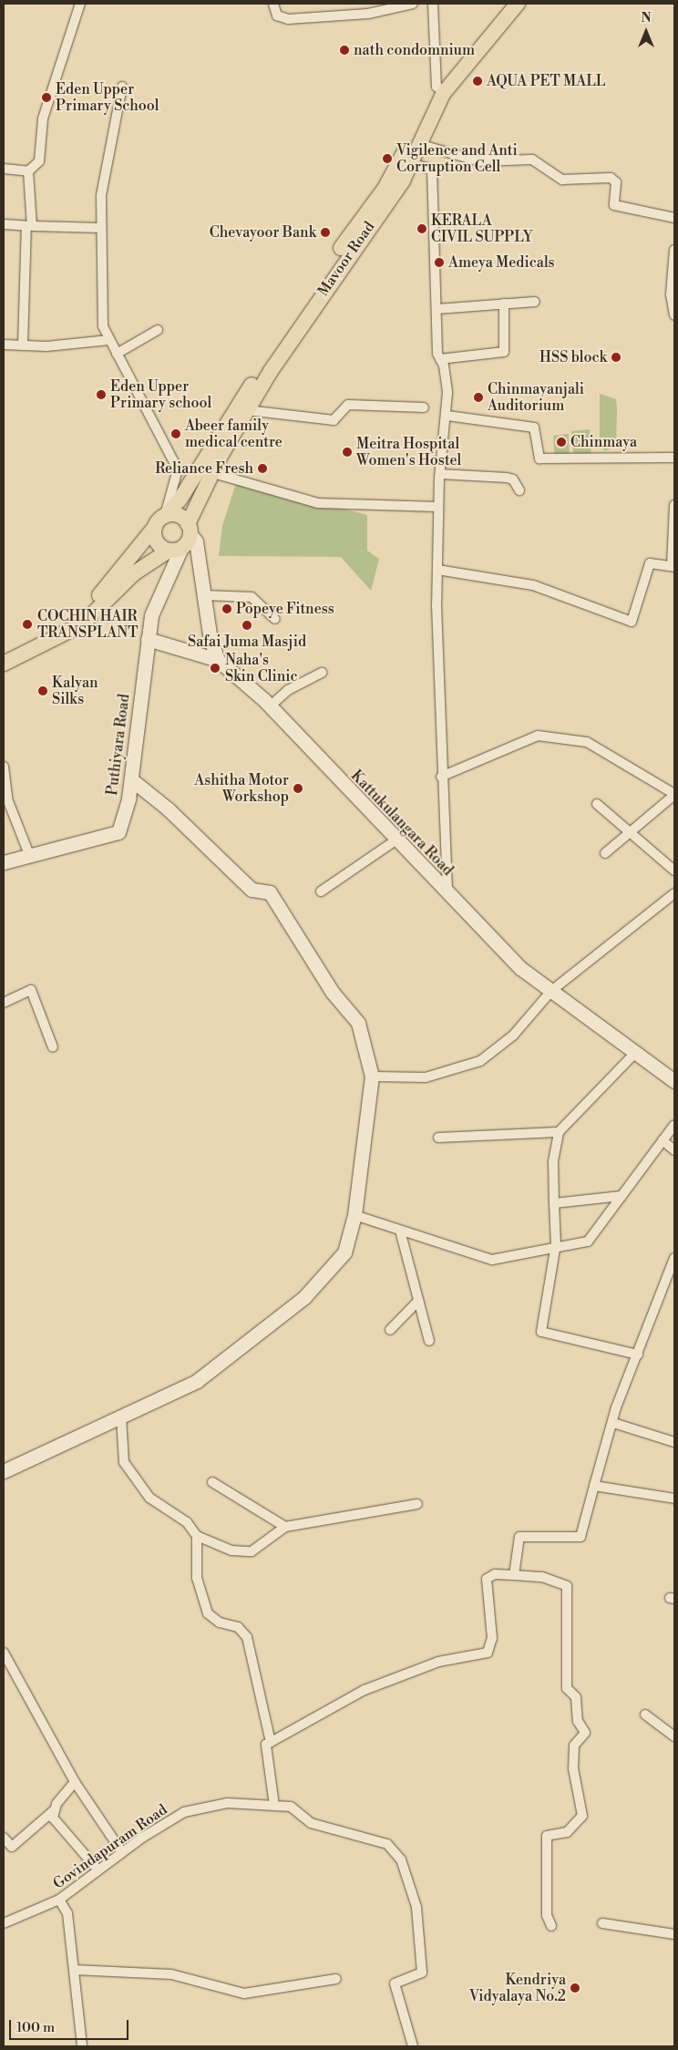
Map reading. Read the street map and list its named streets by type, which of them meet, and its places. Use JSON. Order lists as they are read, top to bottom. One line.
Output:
{"streets":{"main road":["Mavoor Road"],"street":["Puthiyara Road","Kattukulangara Road","Govindapuram Road"]},"crossings":[["Mavoor Road","Puthiyara Road"]],"places":["nath condomnium","AQUA PET MALL","Eden Upper Primary School","Vigilence and Anti Corruption Cell","KERALA CIVIL SUPPLY","Chevayoor Bank","Ameya Medicals","HSS block","Eden Upper Primary school","Chinmayanjali Auditorium","Abeer family medical centre","Chinmaya","Meitra Hospital Women's Hostel","Reliance Fresh","Popeye Fitness","COCHIN HAIR TRANSPLANT","Safai Juma Masjid","Naha's Skin Clinic","Kalyan Silks","Ashitha Motor Workshop","Kendriya Vidyalaya No.2"],"scale_bar":"100 m","north":"top"}
